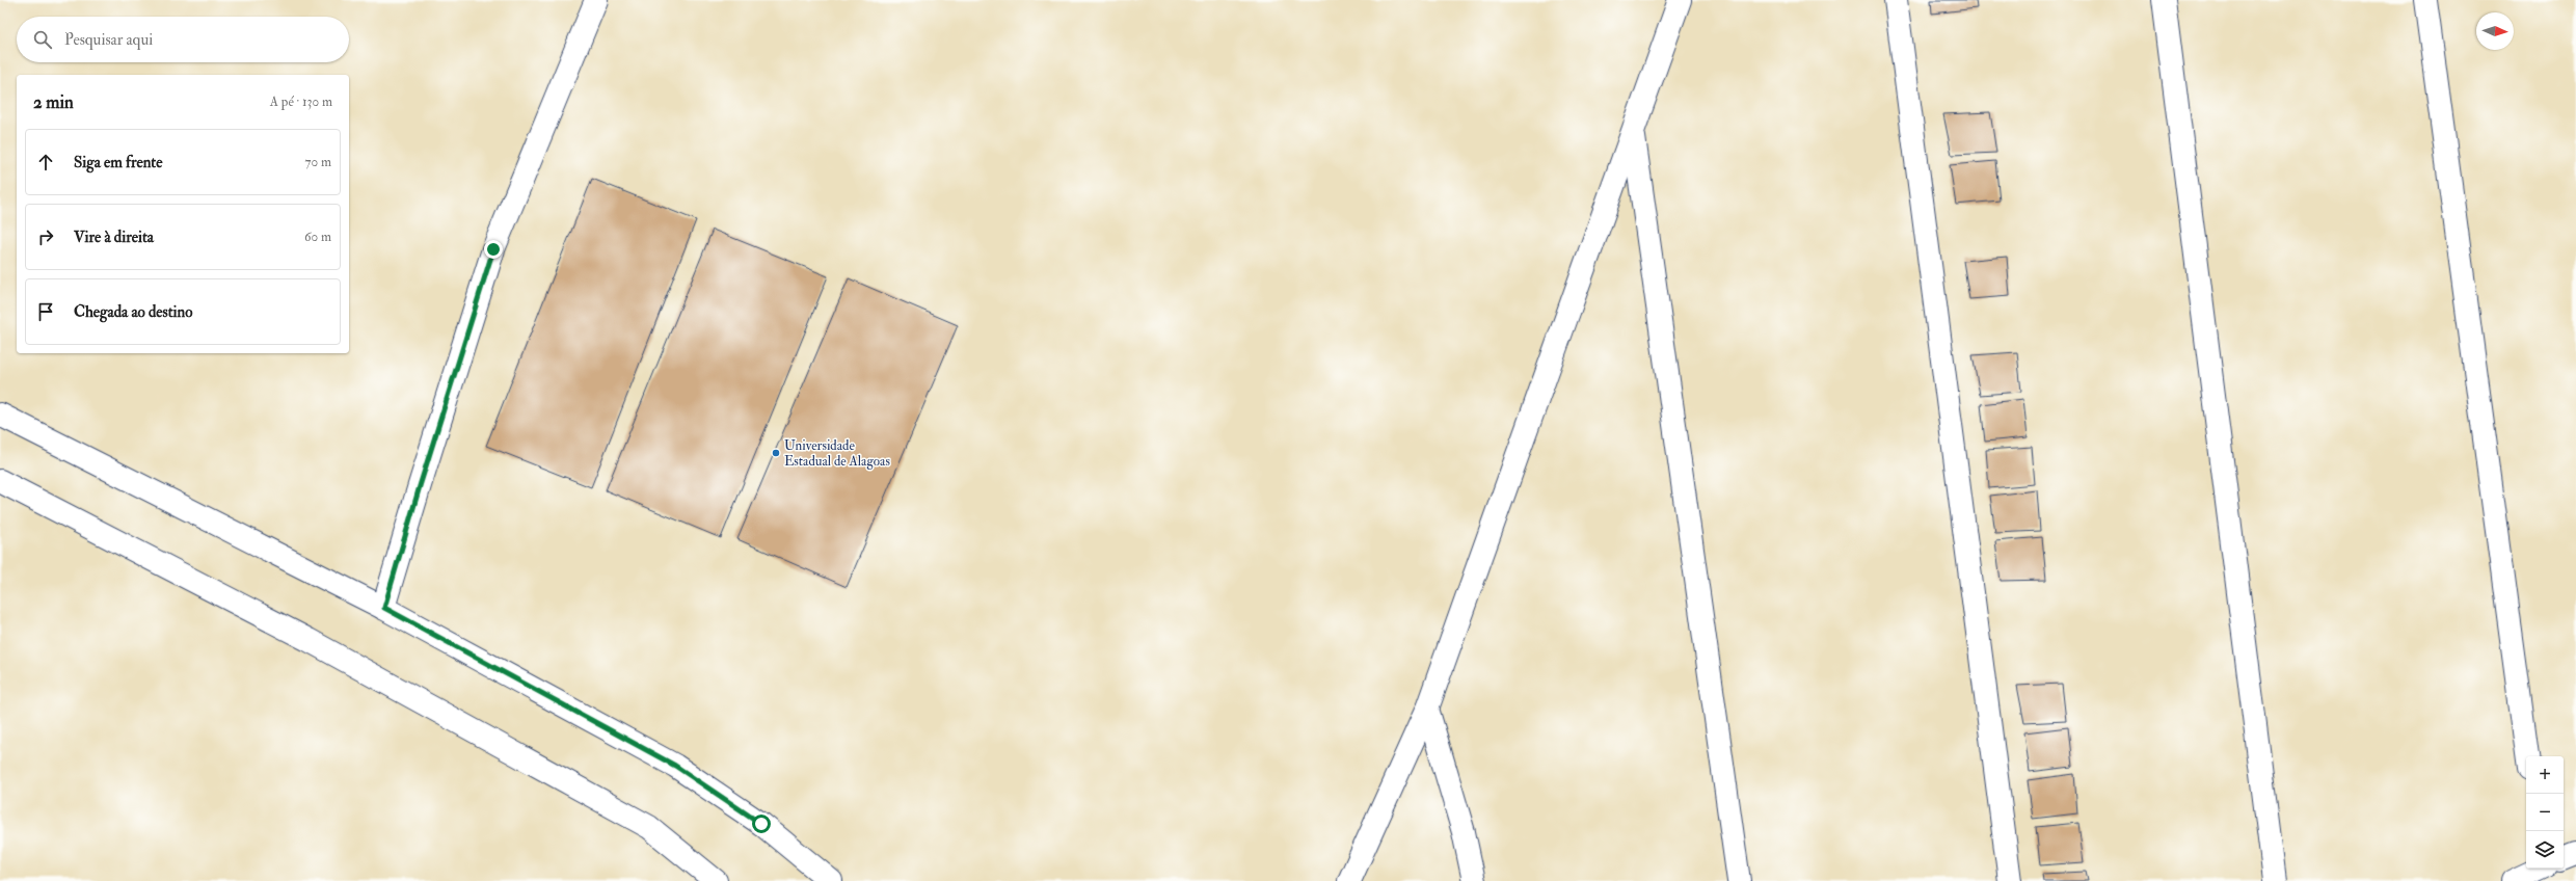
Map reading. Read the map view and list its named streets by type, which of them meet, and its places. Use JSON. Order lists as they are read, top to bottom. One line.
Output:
{"places":["Universidade Estadual de Alagoas"],"north":"right","page":{"search":"Pesquisar aqui","heading":["2 min","A pé · 130 m"],"list":[["Siga em frente","70 m"],["Vire à direita","60 m"],"Chegada ao destino"],"map_buttons":["+","−"]}}
